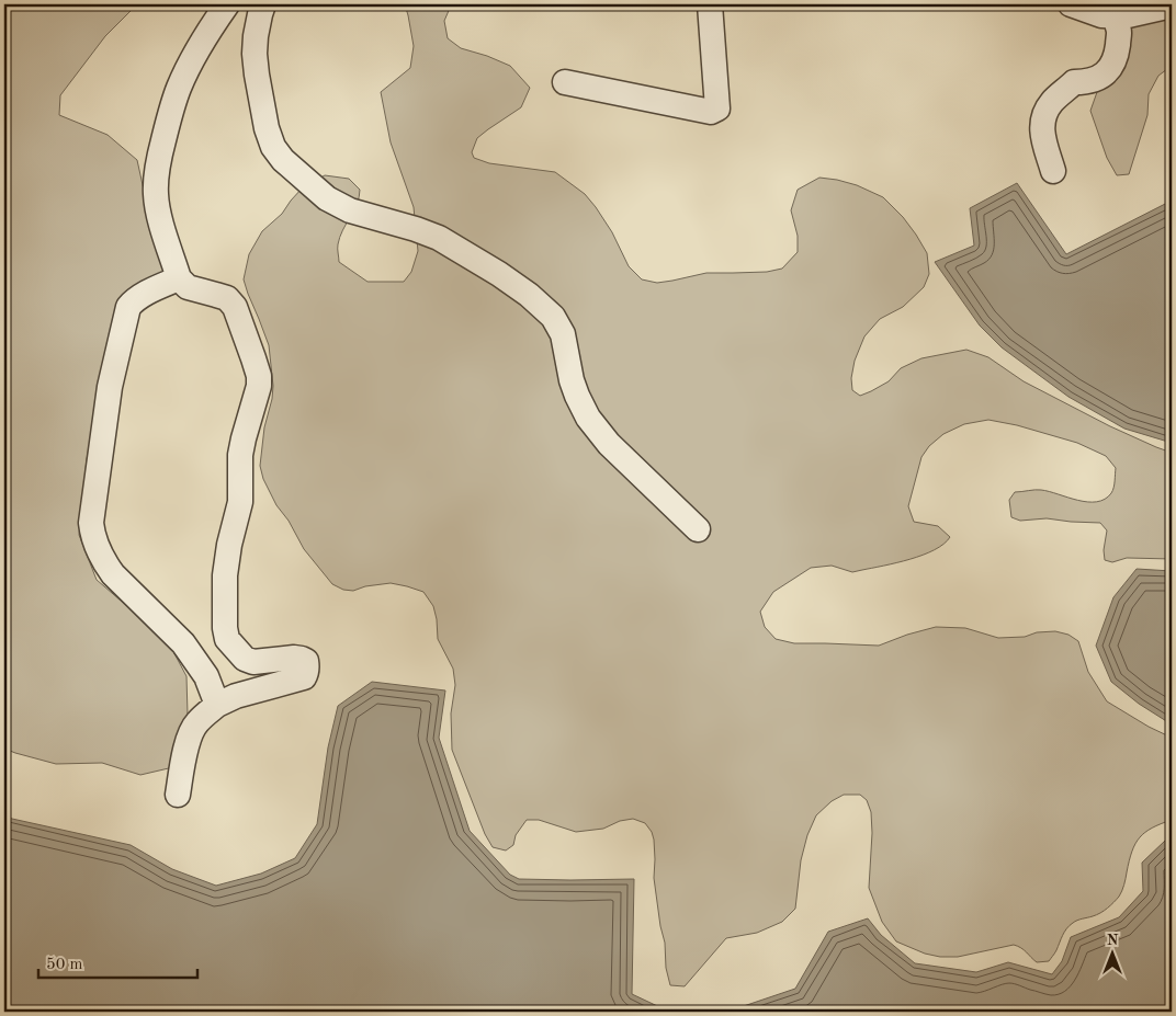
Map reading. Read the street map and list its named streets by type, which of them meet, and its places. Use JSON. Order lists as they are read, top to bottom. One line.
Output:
{"scale_bar":"50 m","north":"top"}
